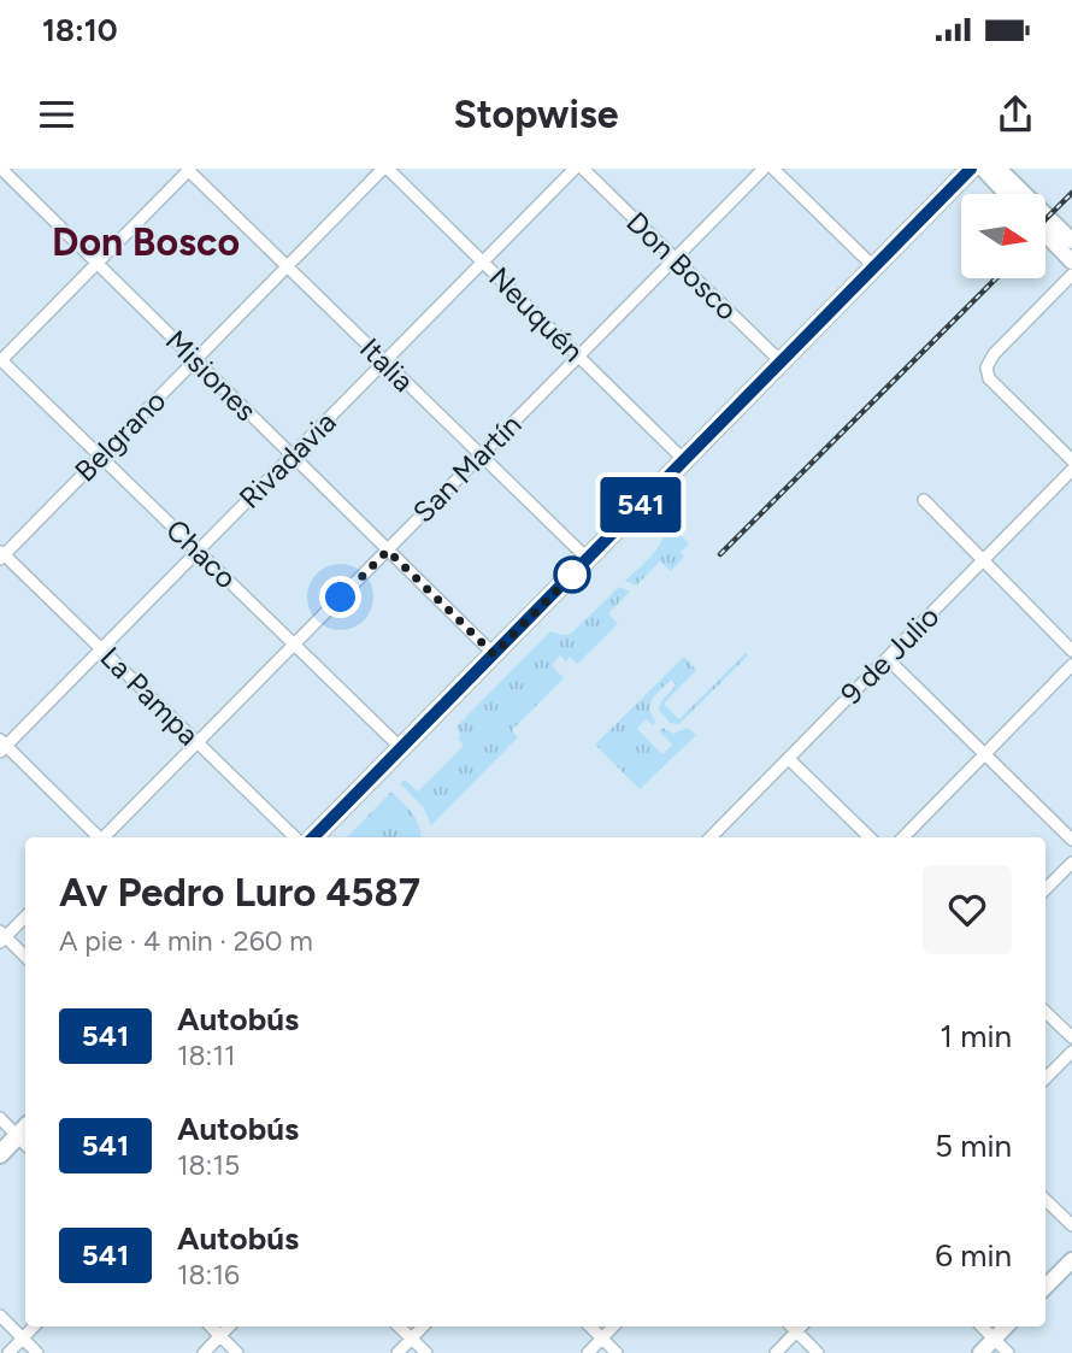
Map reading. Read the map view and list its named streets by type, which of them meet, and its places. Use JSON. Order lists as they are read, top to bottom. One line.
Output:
{"streets":{"street":["Don Bosco","Neuquén","Italia","Misiones","Belgrano","Rivadavia","San Martín","Chaco","9 de Julio","La Pampa"]},"crossings":[["Don Bosco","San Martín"],["Neuquén","Belgrano"],["Neuquén","Rivadavia"],["Neuquén","San Martín"],["Italia","Belgrano"],["Italia","Rivadavia"],["Italia","San Martín"],["Misiones","Belgrano"],["Misiones","Rivadavia"],["Misiones","San Martín"],["Belgrano","Chaco"],["Belgrano","La Pampa"],["Rivadavia","Chaco"],["Rivadavia","La Pampa"],["San Martín","Chaco"],["San Martín","La Pampa"]],"districts":["Don Bosco"],"lines":["bus line 541"],"north":"right","page":{"status":"18:10","header":"Stopwise","on_map":"541","heading":["Av Pedro Luro 4587","A pie · 4 min · 260 m"],"list":[{"mark":"541","name":"Autobús","note":"18:11","value":"1 min"},{"mark":"541","name":"Autobús","note":"18:15","value":"5 min"},{"mark":"541","name":"Autobús","note":"18:16","value":"6 min"}]}}
